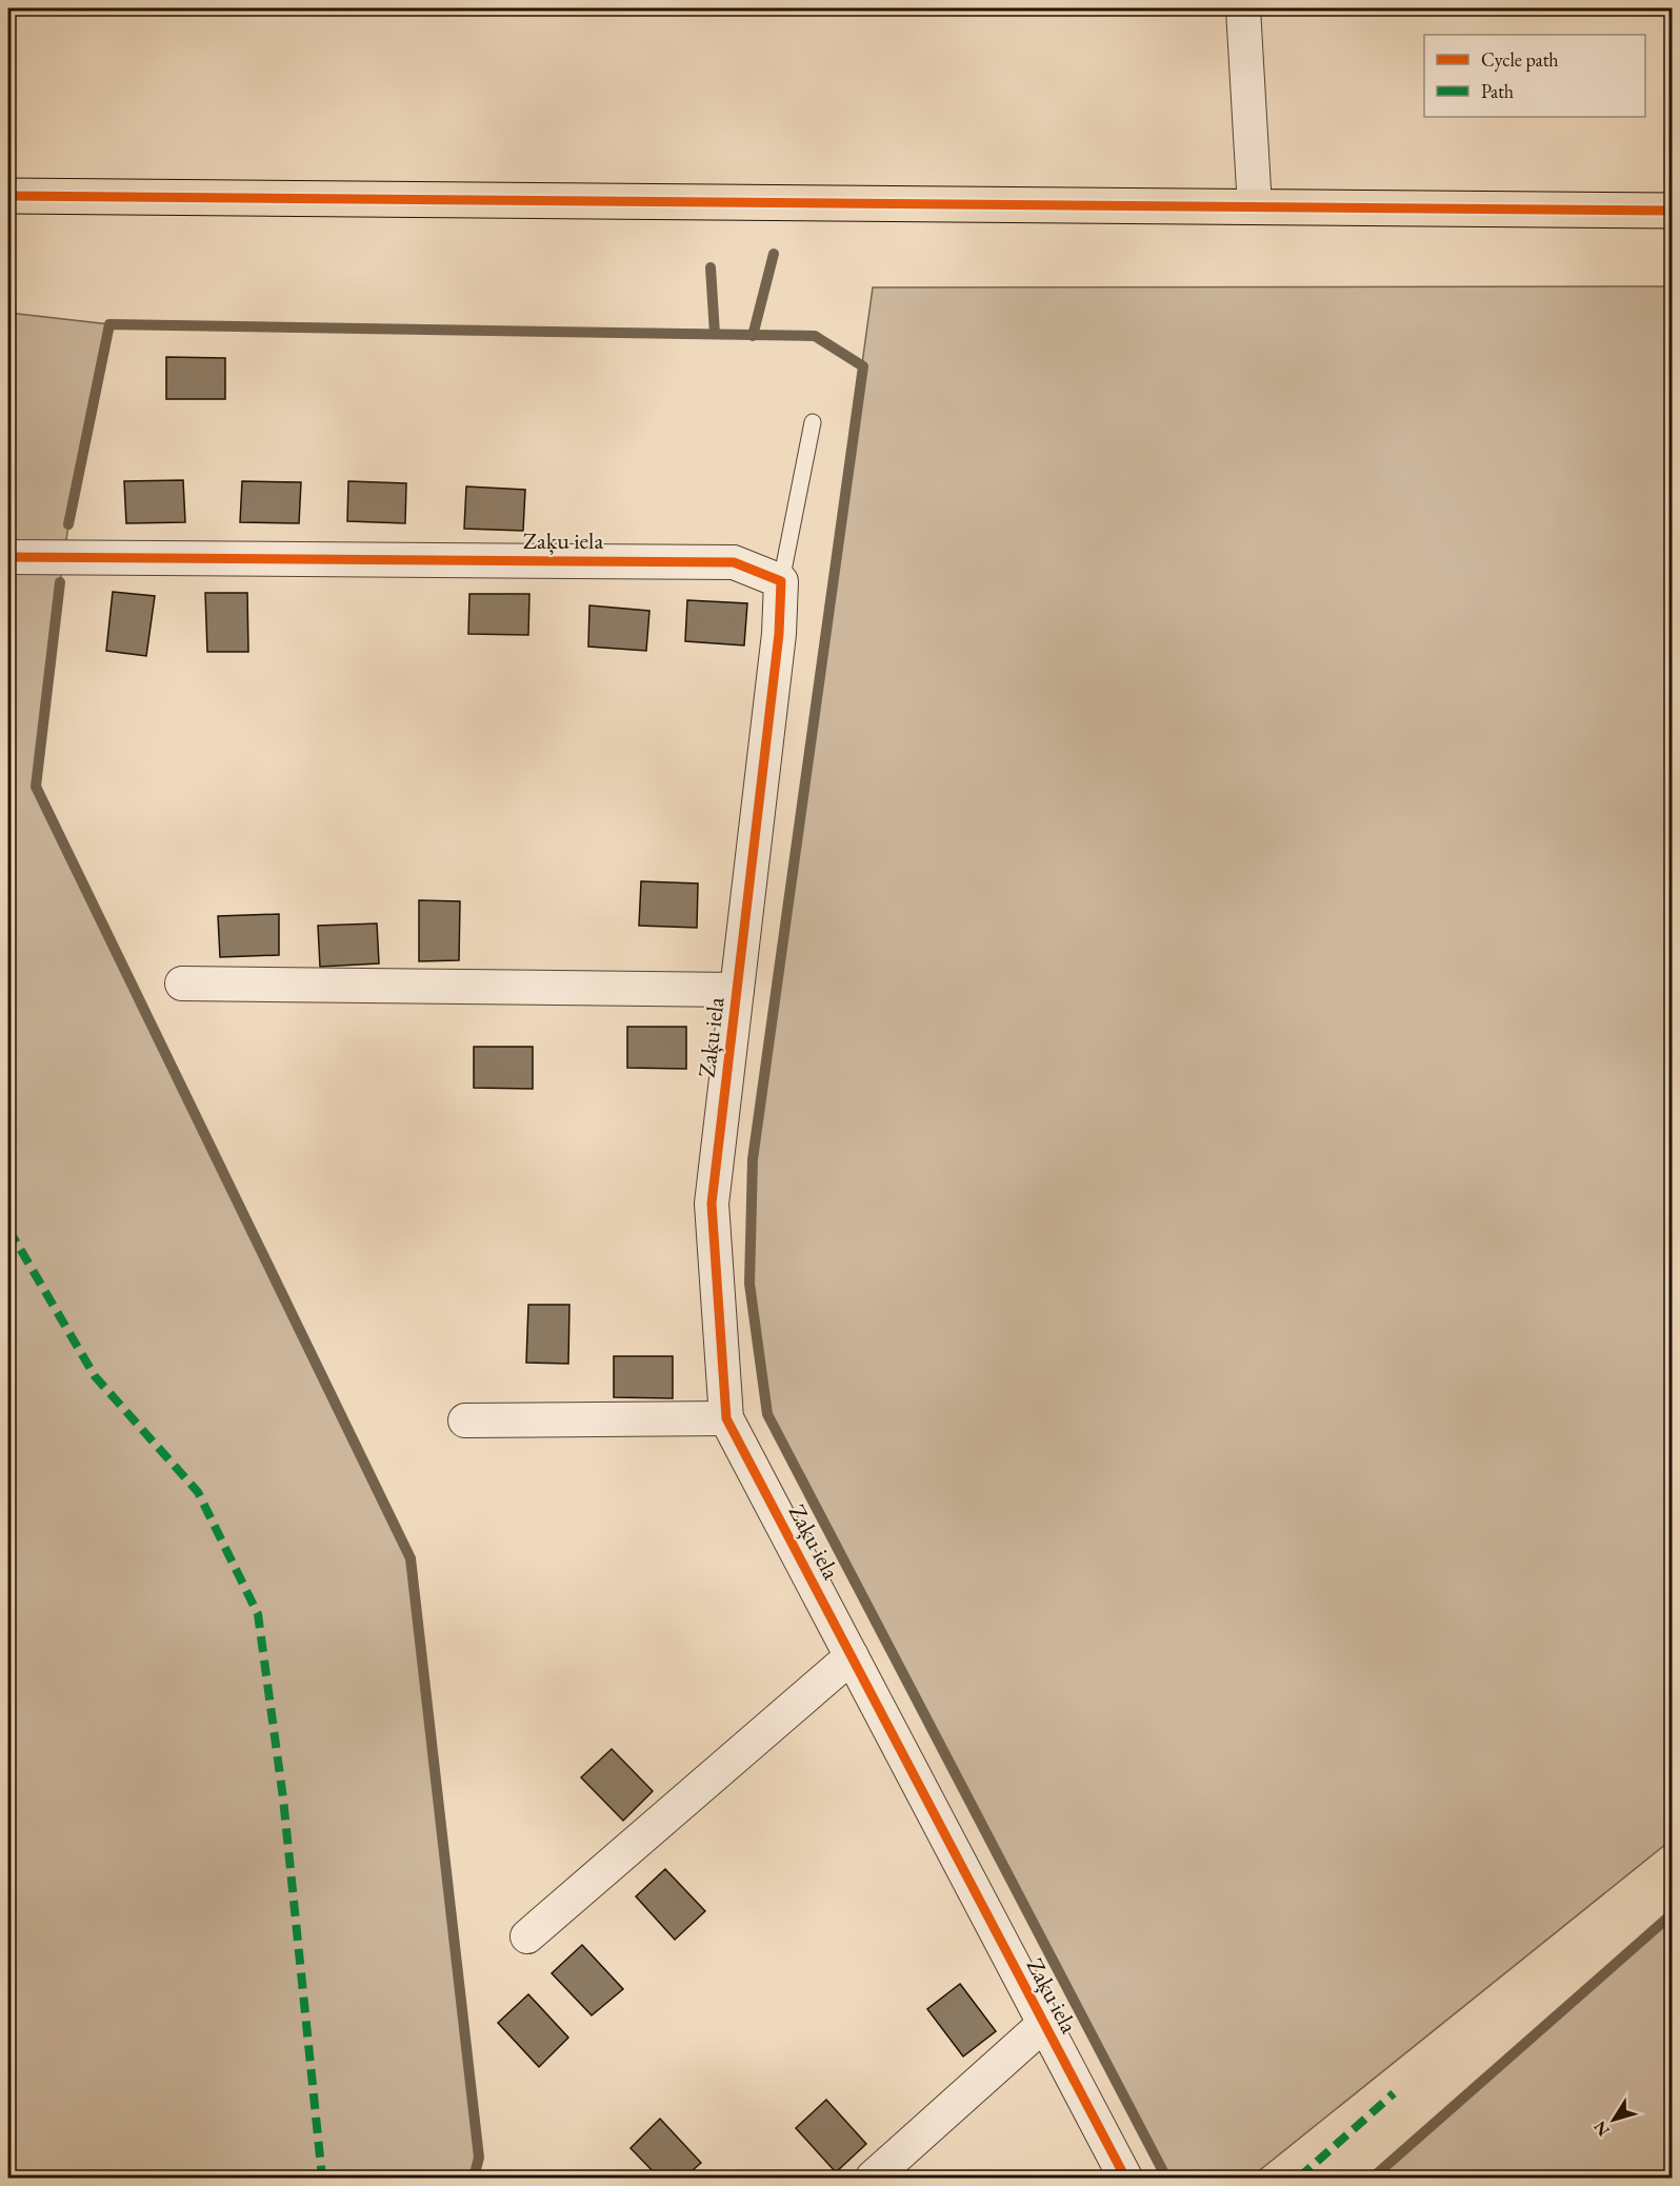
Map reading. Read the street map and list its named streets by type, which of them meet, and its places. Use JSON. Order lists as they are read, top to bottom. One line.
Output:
{"streets":{"street":["Zaķu iela"]},"legend":["Cycle path","Path"],"north":"bottom left"}
